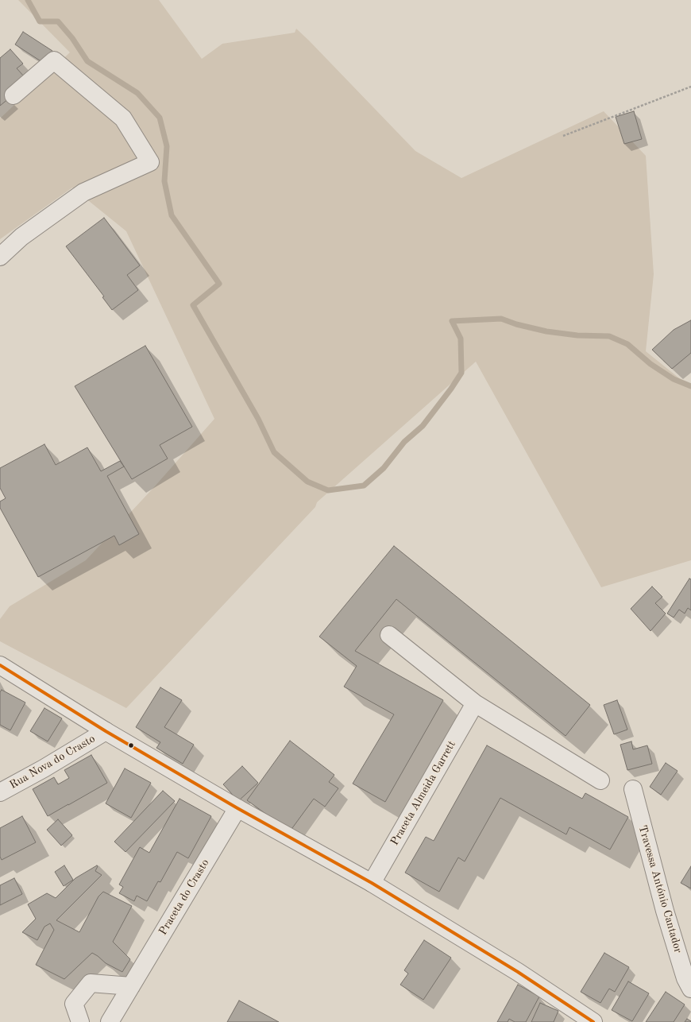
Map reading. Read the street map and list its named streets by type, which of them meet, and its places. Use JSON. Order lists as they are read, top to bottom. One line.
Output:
{"streets":{"street":["Rua Nova do Crasto","Praceta Almeida Garrett","Travessa António Cantador","Praceta do Crasto"]}}
